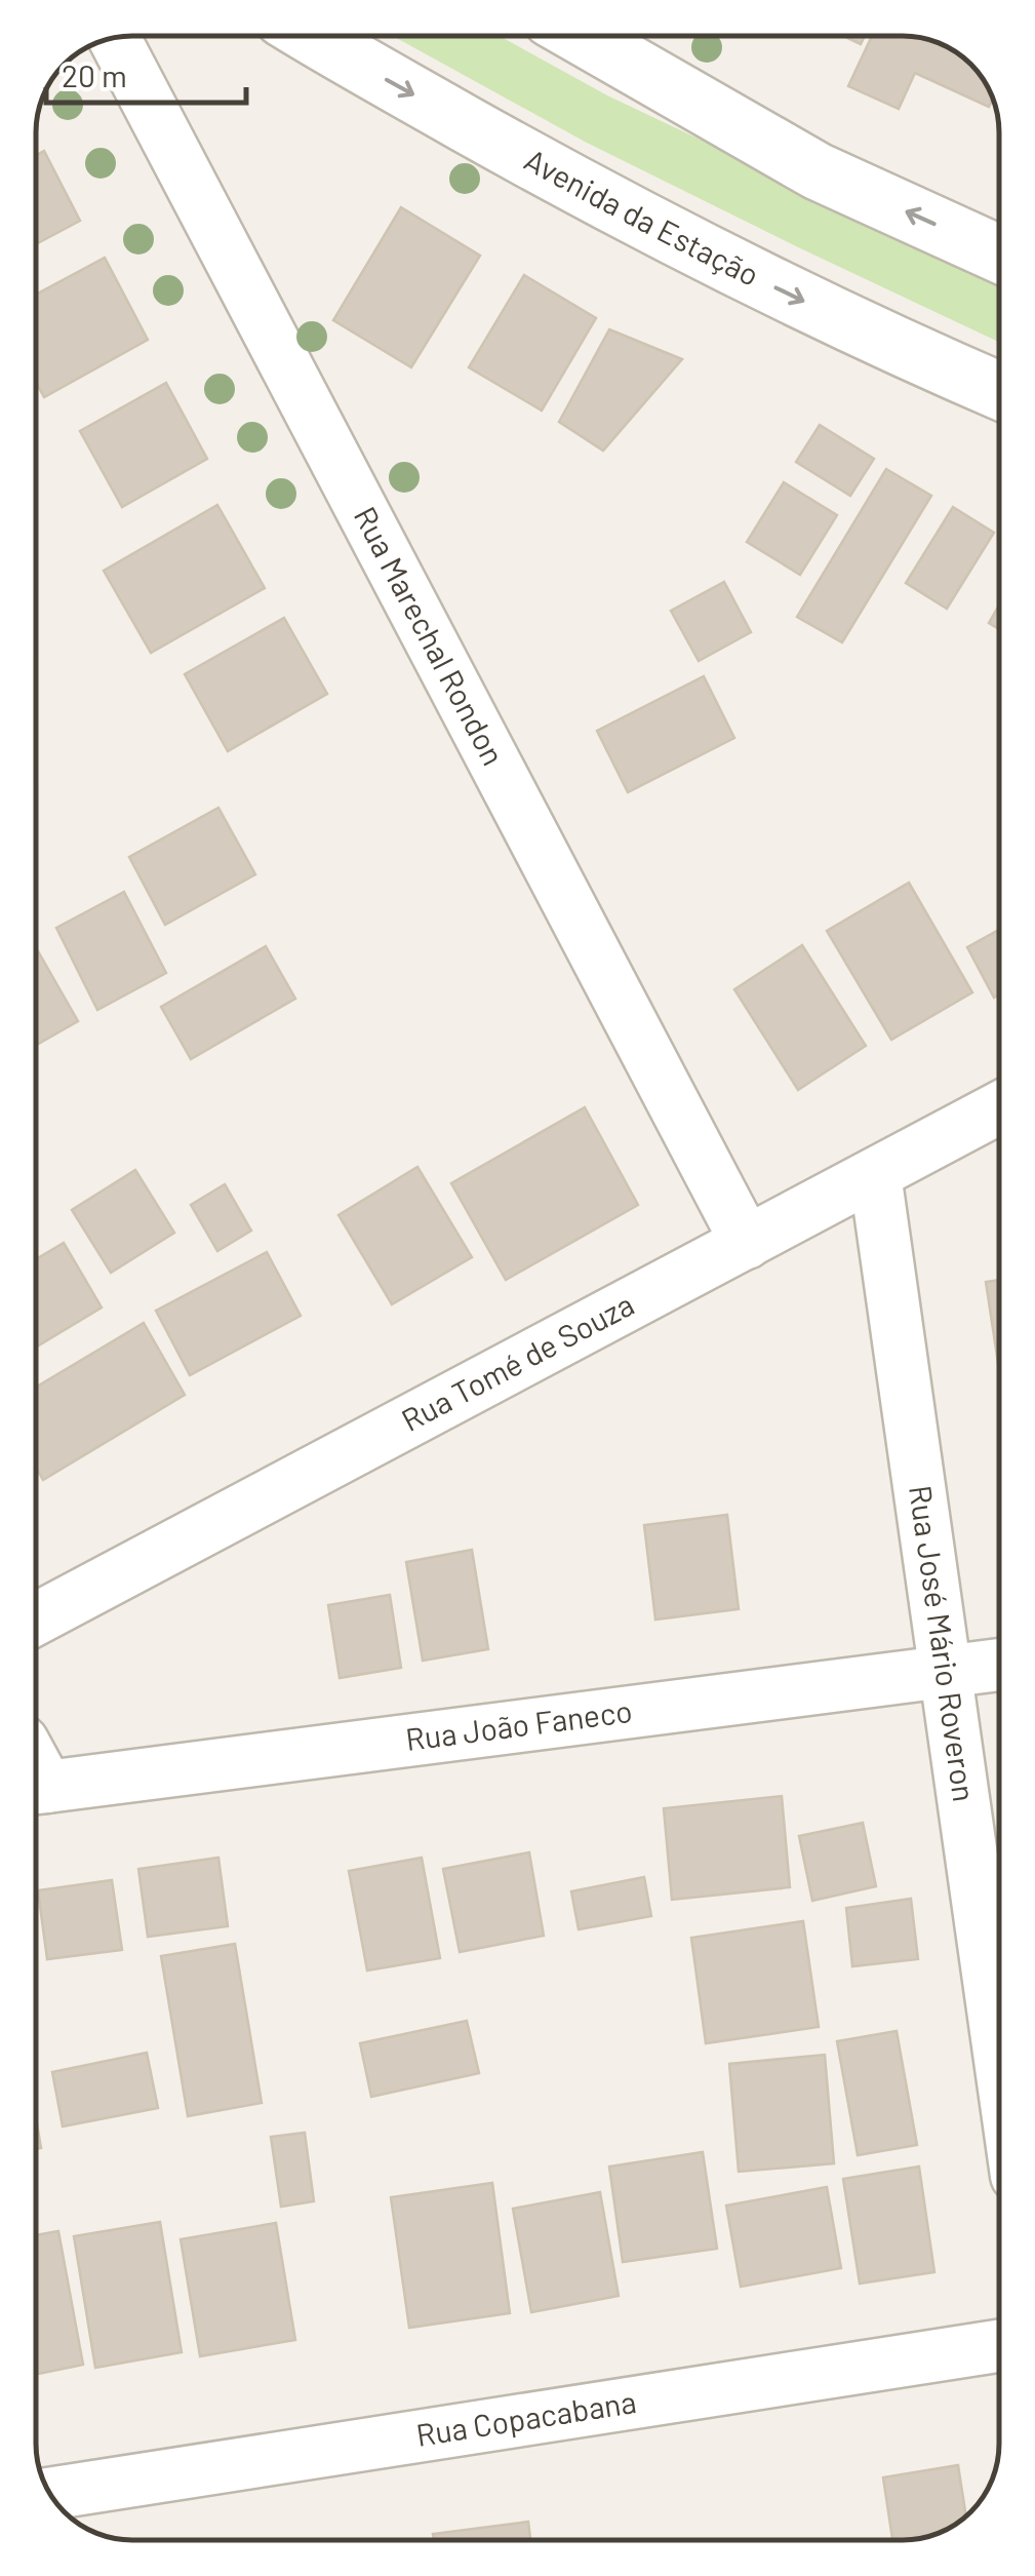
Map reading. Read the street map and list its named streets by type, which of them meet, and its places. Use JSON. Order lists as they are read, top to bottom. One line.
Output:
{"streets":{"street":["Avenida da Estação","Rua Marechal Rondon","Rua Tomé de Souza","Rua José Mário Roveron","Rua João Faneco","Rua Copacabana"]},"crossings":[["Rua Marechal Rondon","Rua Tomé de Souza"],["Rua Tomé de Souza","Rua José Mário Roveron"],["Rua José Mário Roveron","Rua João Faneco"]],"scale_bar":"20 m"}
